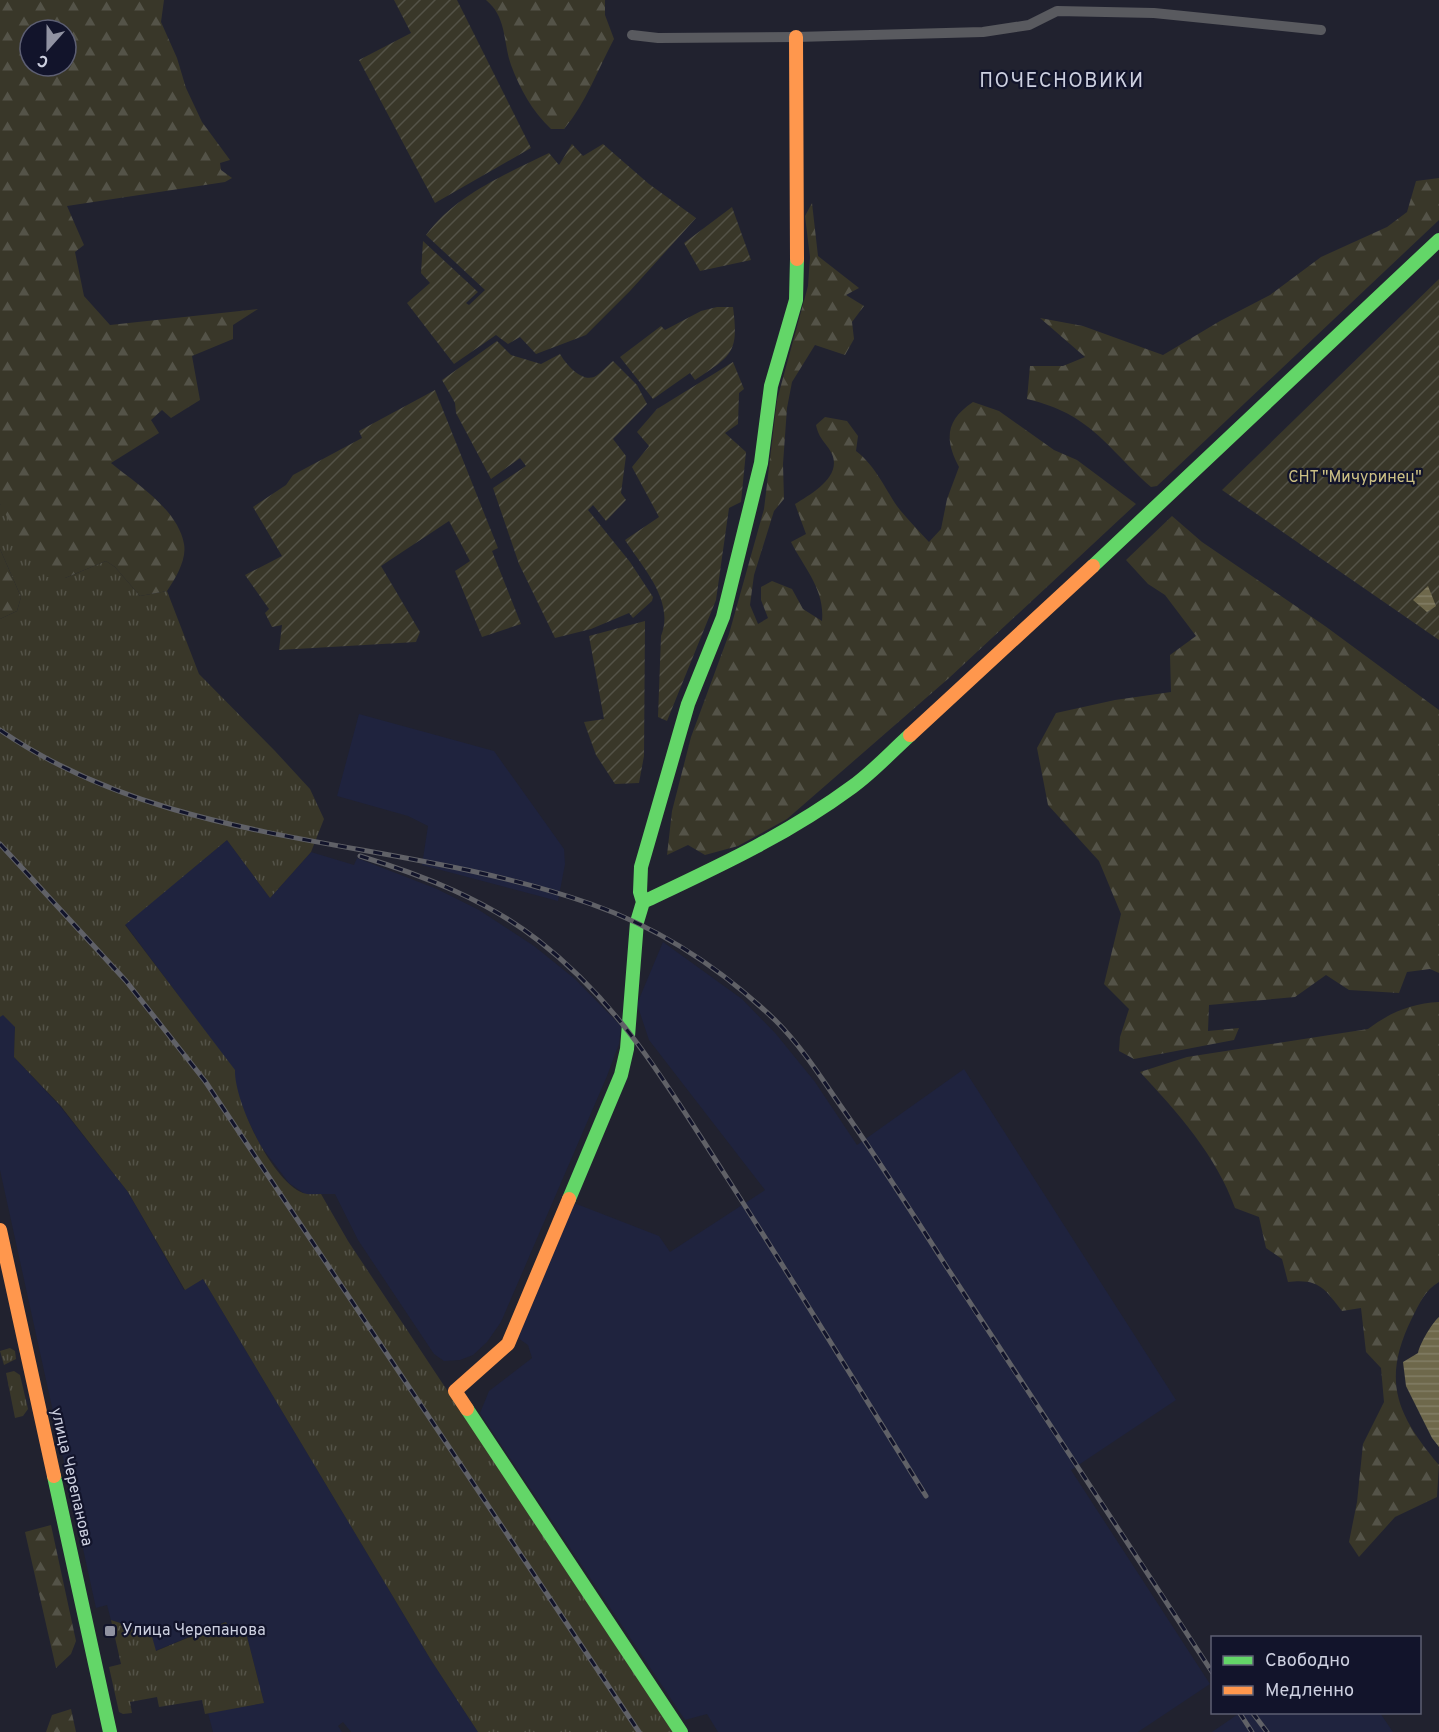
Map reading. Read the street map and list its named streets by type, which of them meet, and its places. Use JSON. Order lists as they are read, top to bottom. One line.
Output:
{"streets":{"street":["улица Черепанова"]},"districts":["ПОЧЕСНОВИКИ"],"parks":["СНТ \"Мичуринец\""],"places":{"transit":["Улица Черепанова"]},"legend":["Свободно","Медленно"],"north":"bottom"}
